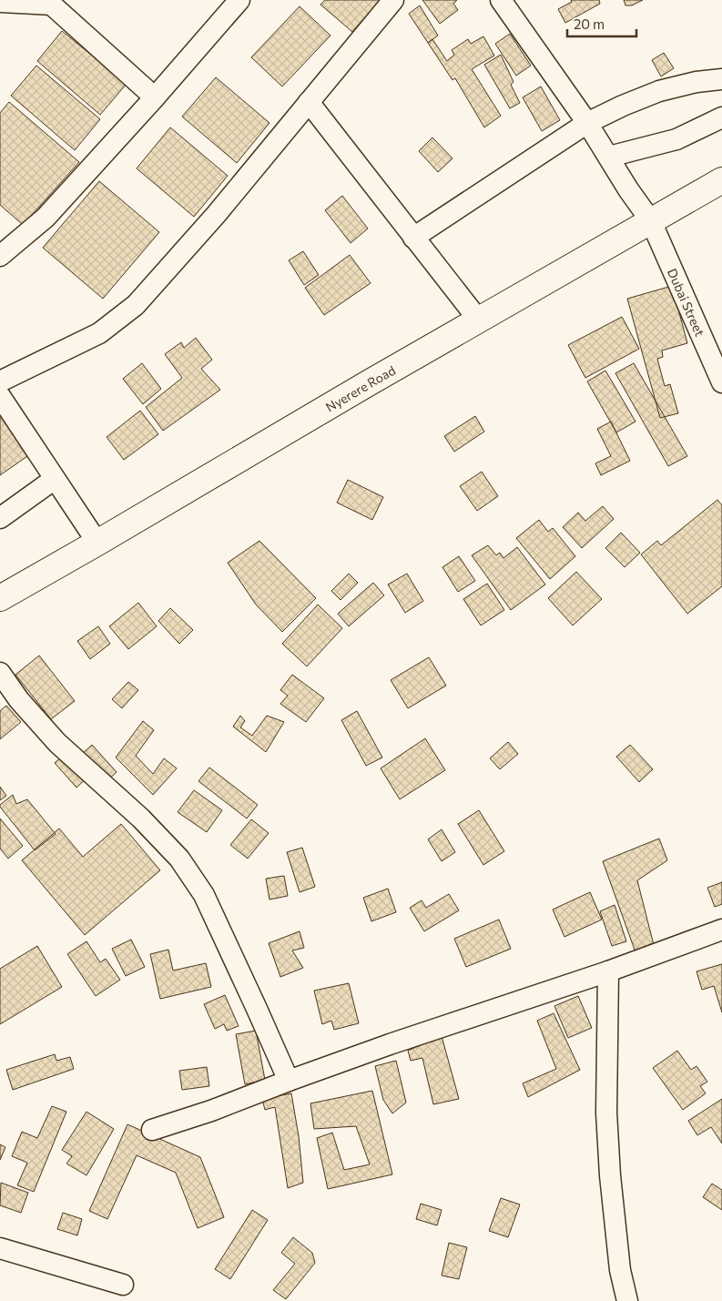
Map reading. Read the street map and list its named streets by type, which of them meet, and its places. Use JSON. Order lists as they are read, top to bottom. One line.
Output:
{"streets":{"main road":["Nyerere Road"],"street":["Dubai Street"]},"crossings":[["Dubai Street","Nyerere Road"]],"scale_bar":"20 m"}
